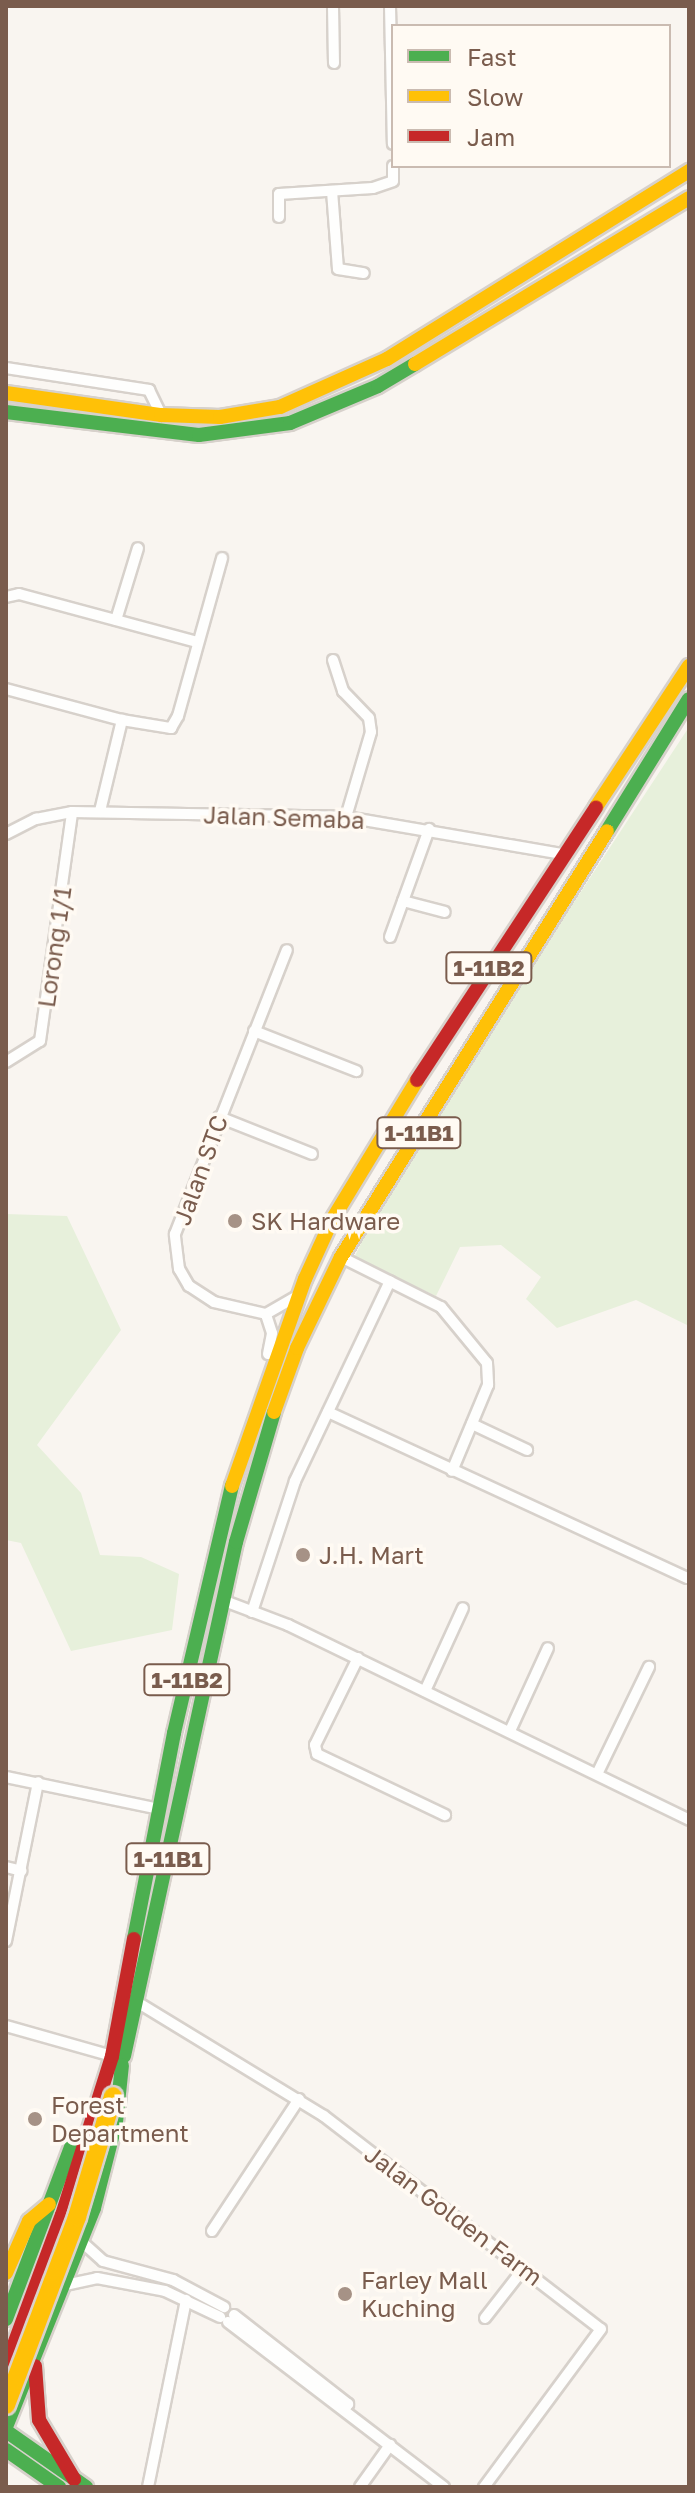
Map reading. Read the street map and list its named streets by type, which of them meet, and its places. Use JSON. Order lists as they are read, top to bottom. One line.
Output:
{"streets":{"main road":["1-11B2","1-11B1"],"street":["Jalan Semaba","Lorong 1/1","Jalan STC","Jalan Golden Farm"]},"crossings":[["Jalan Semaba","Lorong 1/1"],["Jalan Semaba","1-11B2"],["1-11B2","1-11B1"],["1-11B1","Jalan Golden Farm"]],"places":["SK Hardware","J.H. Mart","Forest Department","Farley Mall Kuching"],"legend":["Fast","Slow","Jam"]}
